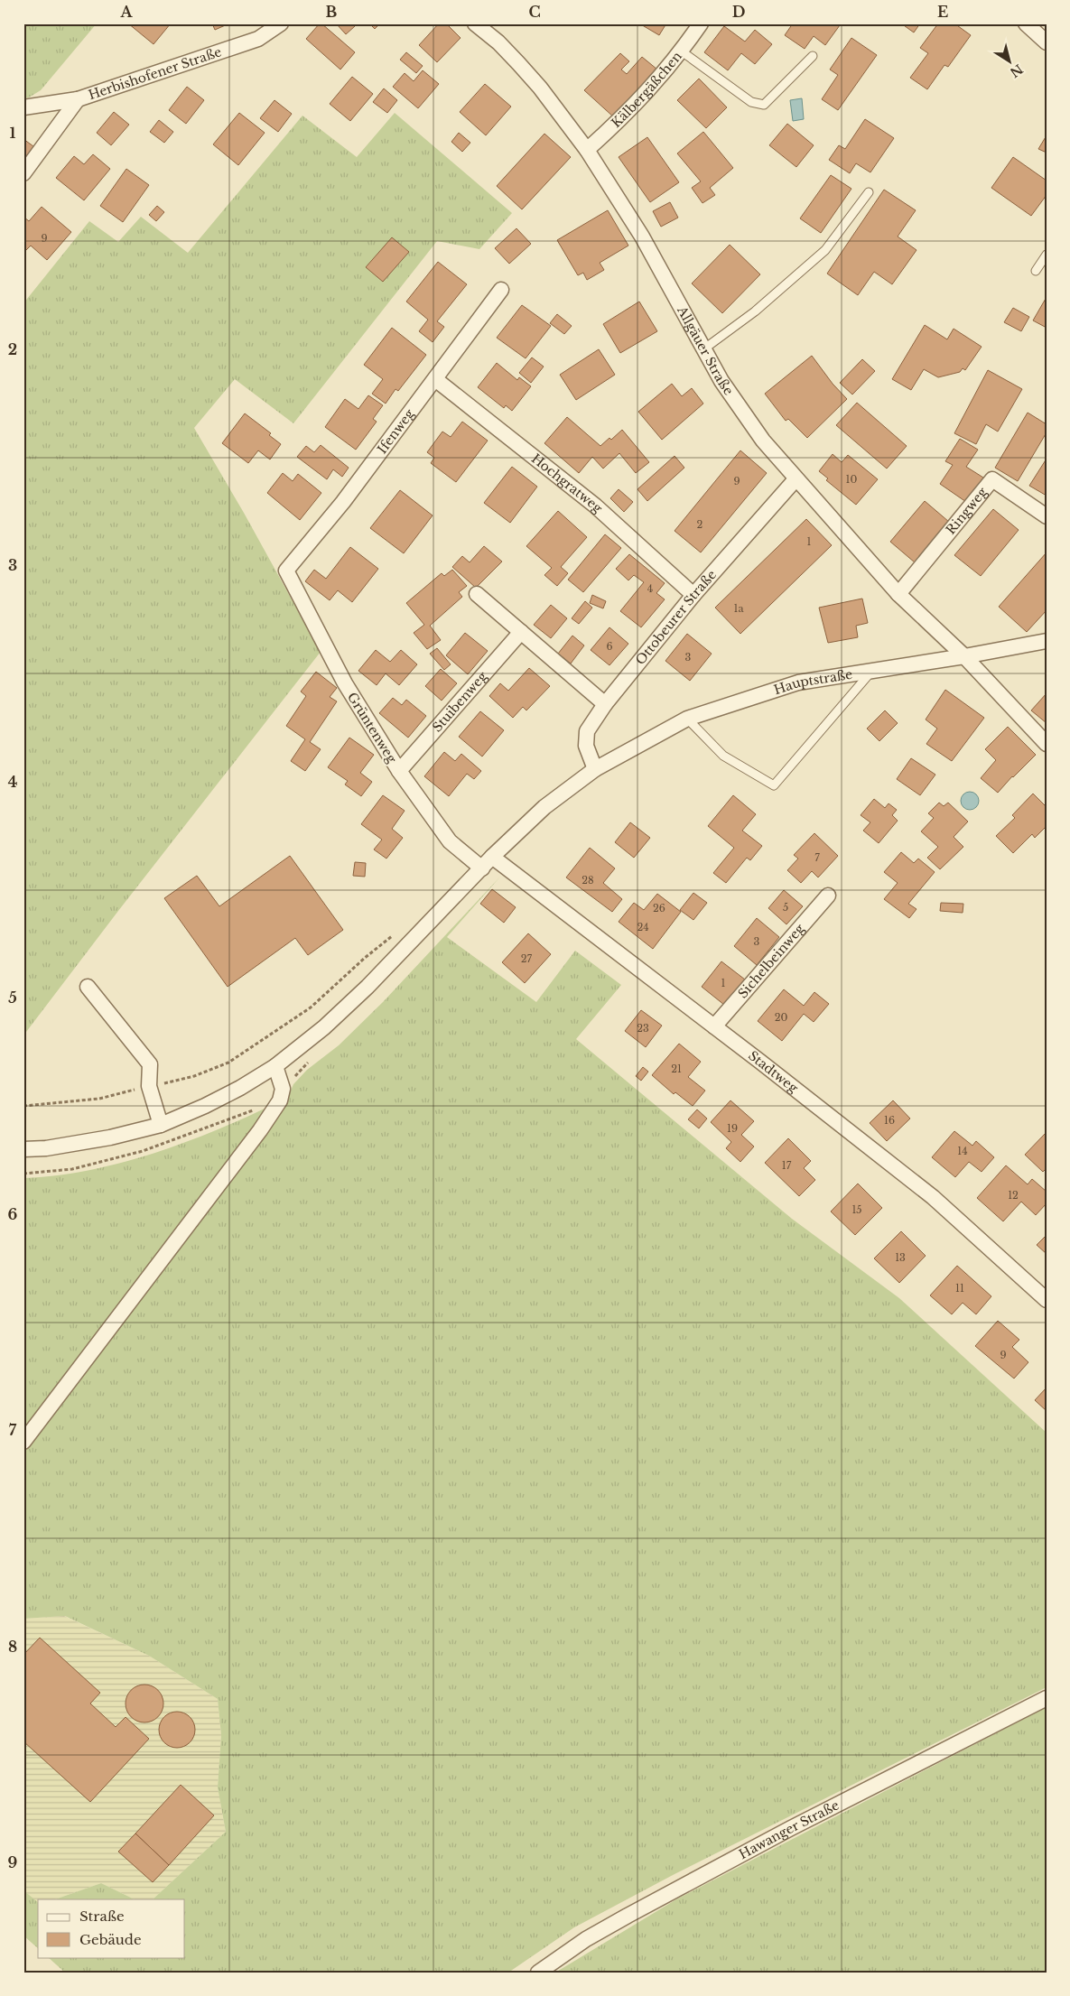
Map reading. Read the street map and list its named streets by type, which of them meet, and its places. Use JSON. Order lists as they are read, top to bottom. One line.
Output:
{"streets":{"street":["Herbishofener Straße","Kälbergäßchen","Allgäuer Straße","Ifenweg","Hochgratweg","Ringweg","Ottobeurer Straße","Hauptstraße","Stuibenweg","Grüntenweg","Sichelbeinweg","Stadtweg","Hawanger Straße"]},"crossings":[["Kälbergäßchen","Allgäuer Straße"],["Allgäuer Straße","Ringweg"],["Allgäuer Straße","Ottobeurer Straße"],["Allgäuer Straße","Hauptstraße"],["Ifenweg","Hochgratweg"],["Ifenweg","Grüntenweg"],["Hochgratweg","Ottobeurer Straße"],["Ottobeurer Straße","Hauptstraße"],["Hauptstraße","Grüntenweg"],["Hauptstraße","Stadtweg"],["Stuibenweg","Grüntenweg"],["Sichelbeinweg","Stadtweg"]],"house_numbers":["9","10","9","2","1","4","1a","6","3","7","28","5","26","24","3","27","1","20","23","21","16","19","14","17","12","15","13","11","9"],"legend":["Straße","Gebäude"],"north":"bottom right","grid":{"columns":["A","B","C","D","E"],"rows":["1","2","3","4","5","6","7","8","9"]}}
